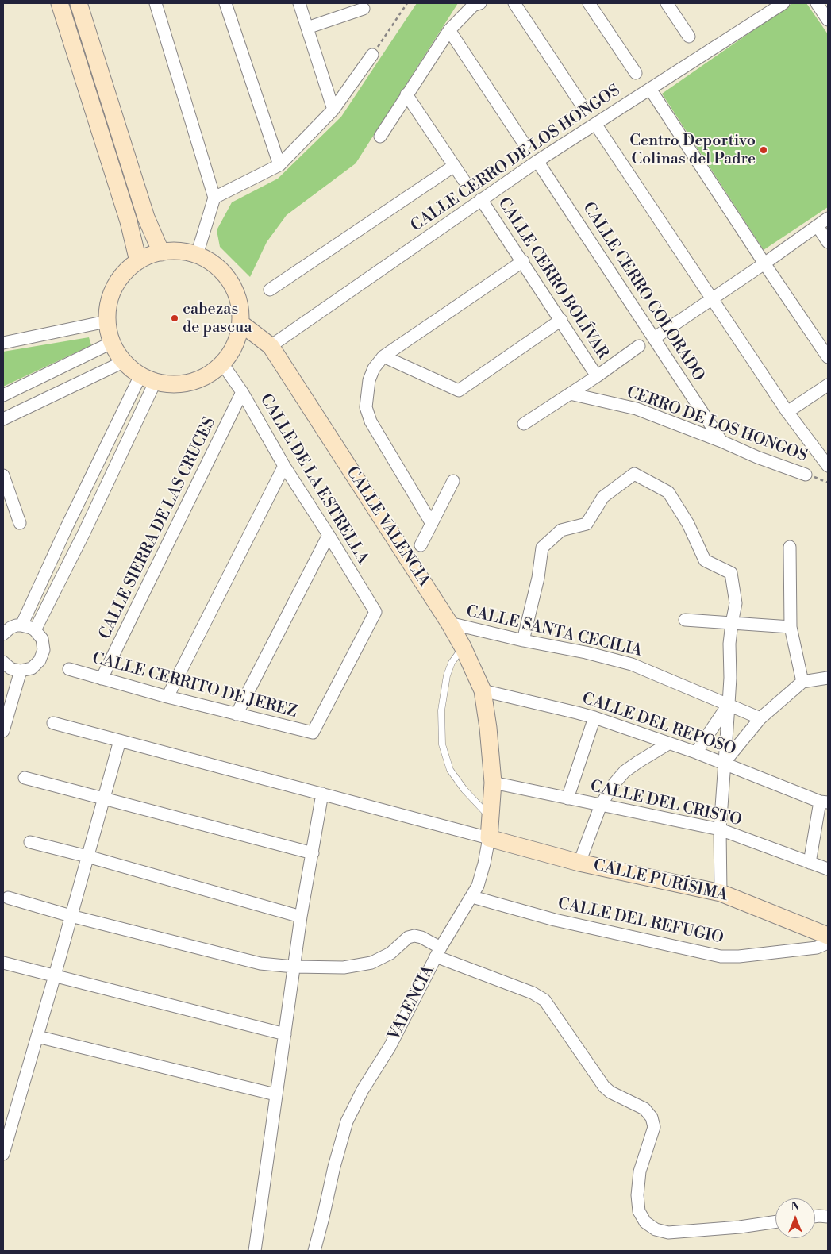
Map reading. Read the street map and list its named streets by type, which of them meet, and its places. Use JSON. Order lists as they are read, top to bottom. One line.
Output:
{"streets":{"street":["CALLE CERRO DE LOS HONGOS","CALLE CERRO BOLÍVAR","CALLE CERRO COLORADO","CERRO DE LOS HONGOS","CALLE DE LA ESTRELLA","CALLE VALENCIA","CALLE SIERRA DE LAS CRUCES","CALLE SANTA CECILIA","CALLE CERRITO DE JEREZ","CALLE DEL REPOSO","CALLE DEL CRISTO","CALLE PURÍSIMA","CALLE DEL REFUGIO","VALENCIA"]},"crossings":[["CALLE CERRO DE LOS HONGOS","CALLE CERRO BOLÍVAR"],["CALLE CERRO DE LOS HONGOS","CALLE CERRO COLORADO"],["CALLE CERRO DE LOS HONGOS","CALLE VALENCIA"],["CALLE CERRO COLORADO","CERRO DE LOS HONGOS"],["CALLE DE LA ESTRELLA","CALLE VALENCIA"],["CALLE DE LA ESTRELLA","CALLE SIERRA DE LAS CRUCES"],["CALLE DE LA ESTRELLA","CALLE CERRITO DE JEREZ"],["CALLE VALENCIA","CALLE SANTA CECILIA"],["CALLE VALENCIA","CALLE DEL REPOSO"],["CALLE VALENCIA","VALENCIA"],["CALLE SIERRA DE LAS CRUCES","CALLE CERRITO DE JEREZ"],["CALLE DEL CRISTO","VALENCIA"],["CALLE PURÍSIMA","VALENCIA"],["CALLE DEL REFUGIO","VALENCIA"]],"places":["Centro Deportivo Colinas del Padre","cabezas de pascua"],"north":"top"}
